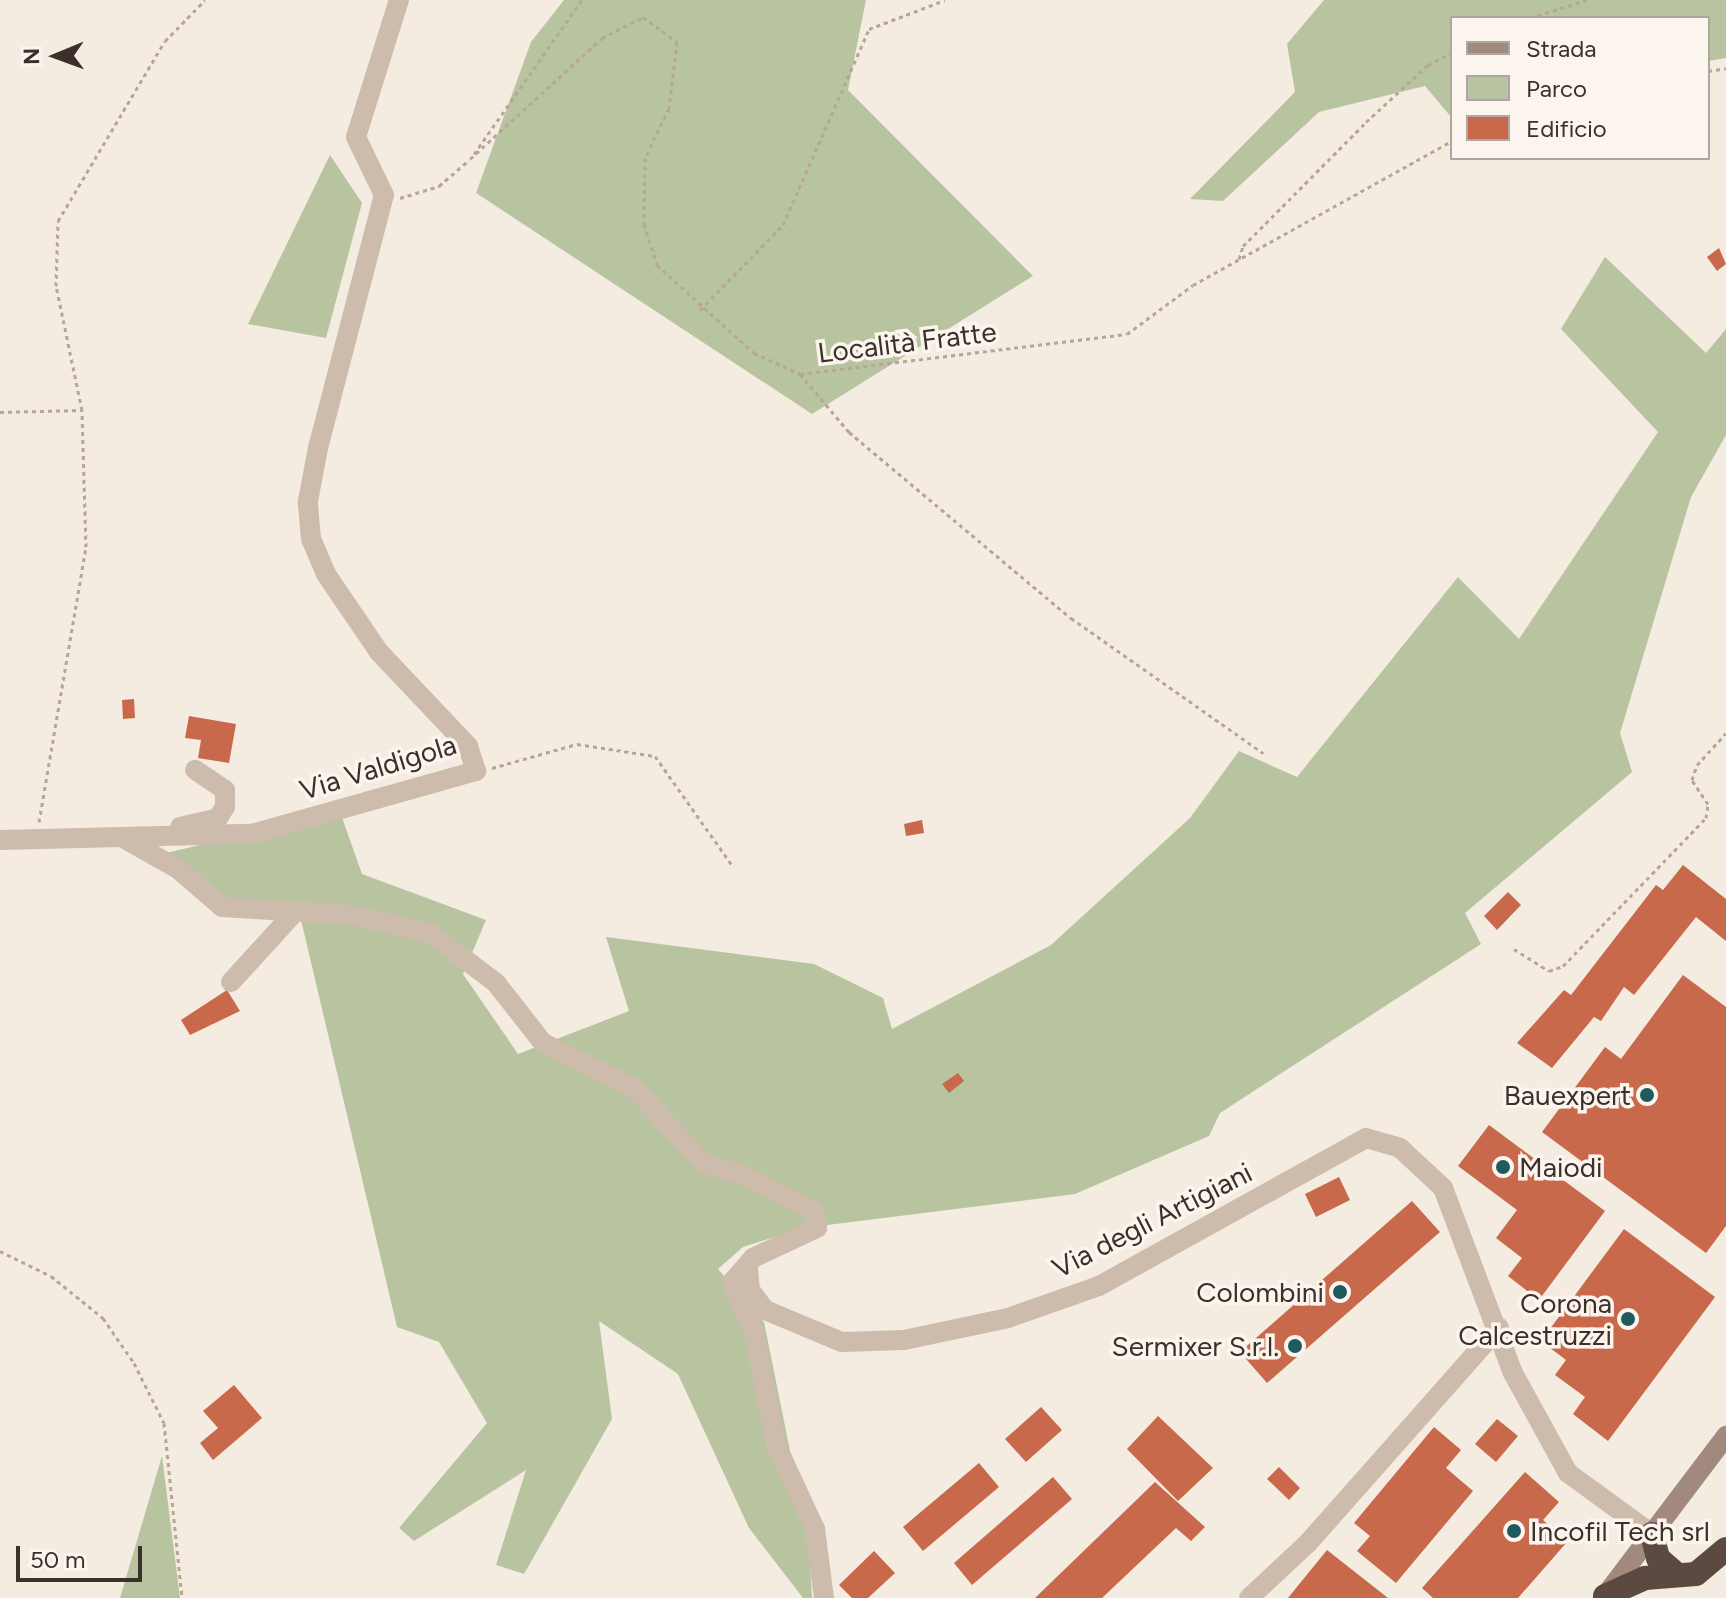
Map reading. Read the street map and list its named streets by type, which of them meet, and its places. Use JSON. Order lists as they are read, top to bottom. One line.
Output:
{"streets":{"street":["Via Valdigola","Via degli Artigiani"],"path":["Località Fratte"]},"places":["Bauexpert","Maiodi","Colombini","Corona Calcestruzzi","Sermixer S.r.l.","Incofil Tech srl"],"legend":["Strada","Parco","Edificio"],"scale_bar":"50 m","north":"left"}
